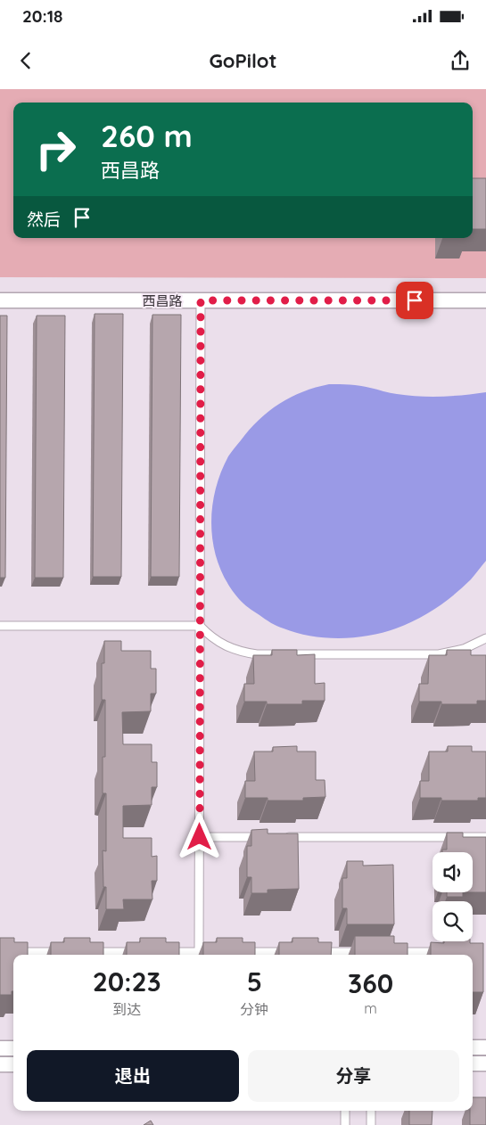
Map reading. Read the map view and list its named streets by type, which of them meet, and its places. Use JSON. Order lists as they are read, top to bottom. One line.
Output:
{"streets":{"street":["西昌路"]},"page":{"status":"20:18","header":"GoPilot","turn":["260 m","西昌路"],"then":"然后","eta":["20:23","到达","5","分钟","360","m"],"buttons":["退出","分享"]}}
